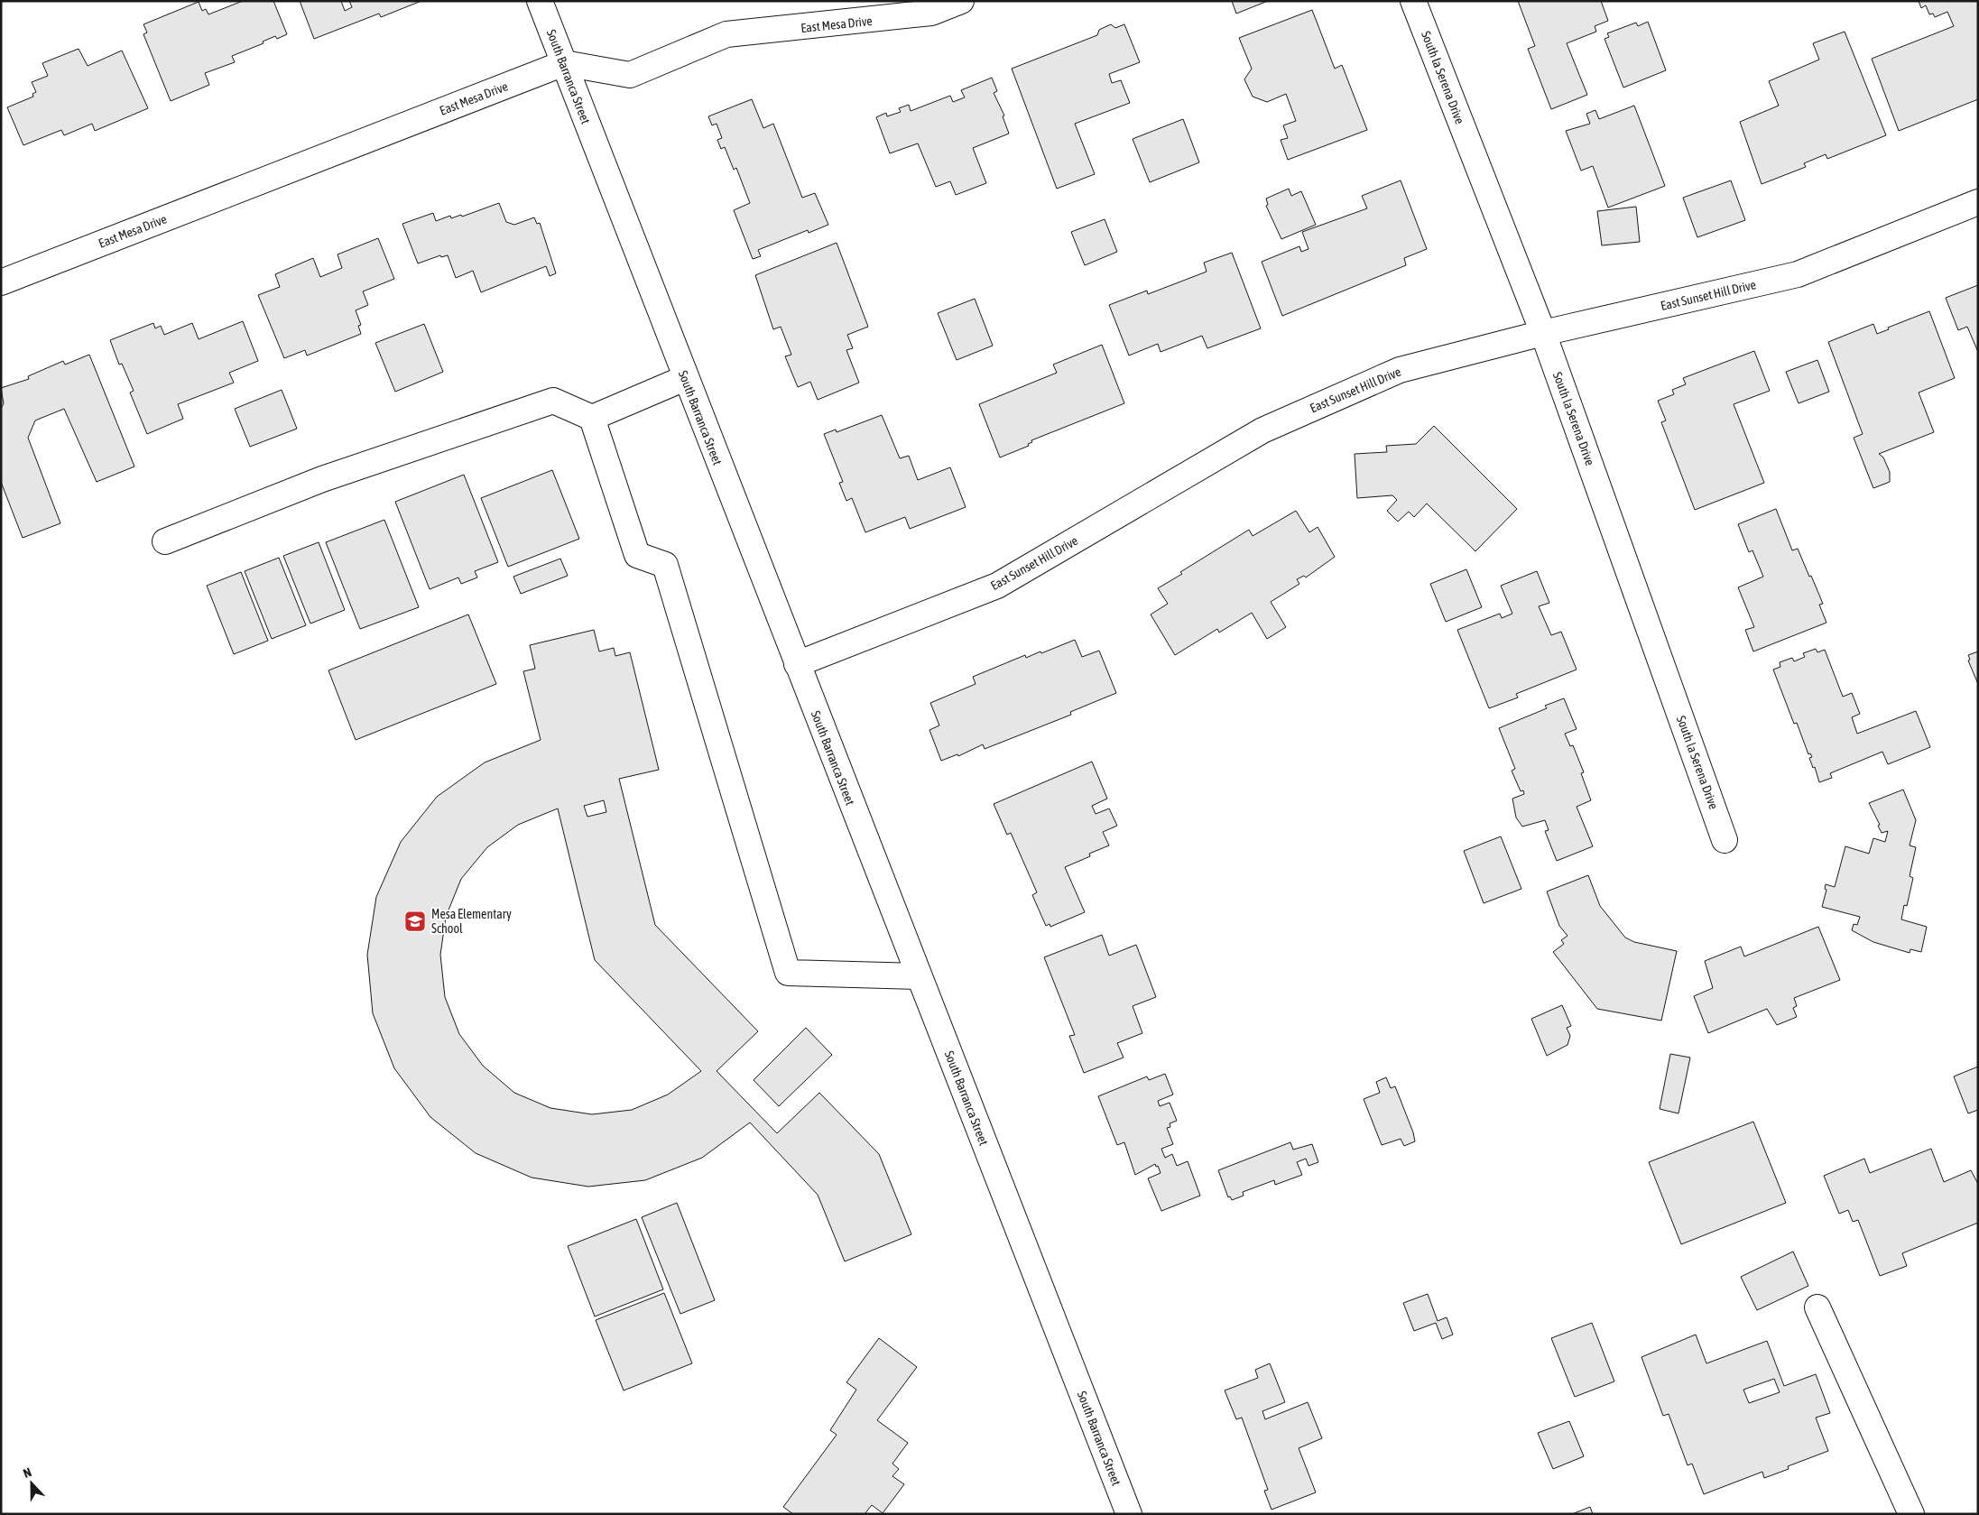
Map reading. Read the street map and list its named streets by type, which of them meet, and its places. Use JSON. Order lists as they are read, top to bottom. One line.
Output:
{"streets":{"street":["East Mesa Drive","South Barranca Street","South la Serena Drive","East Sunset Hill Drive"]},"crossings":[["East Mesa Drive","South Barranca Street"],["South Barranca Street","East Sunset Hill Drive"],["South la Serena Drive","East Sunset Hill Drive"]],"places":{"school or university":["Mesa Elementary School"]},"north":"top"}
